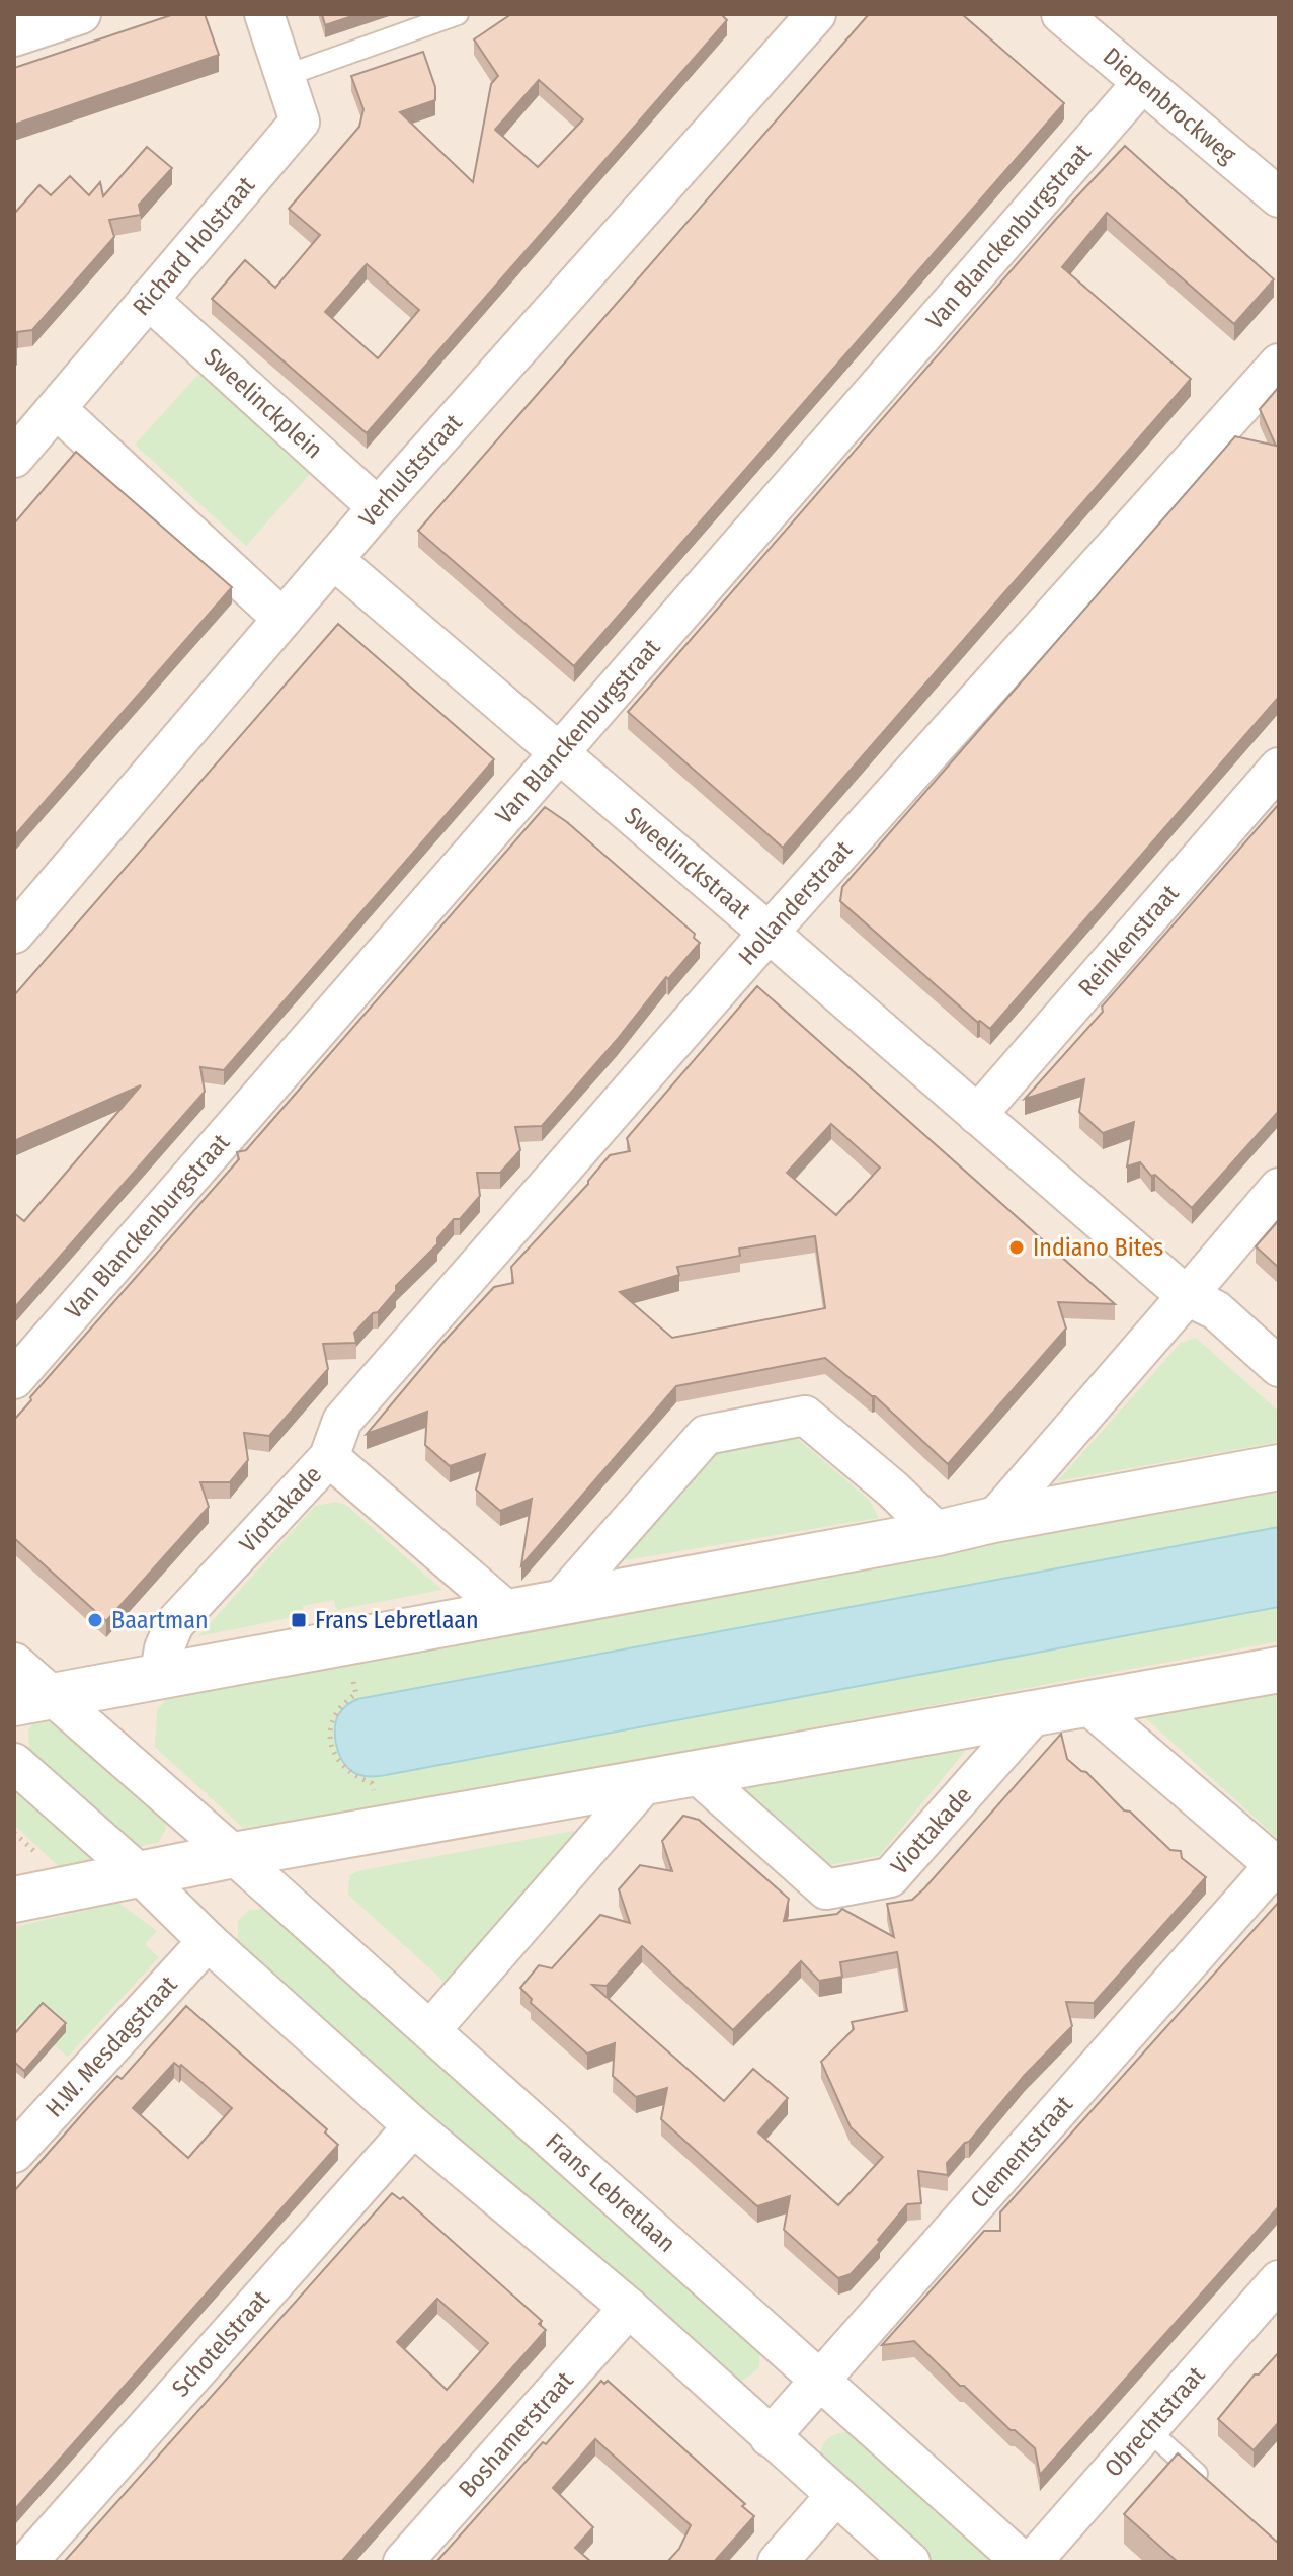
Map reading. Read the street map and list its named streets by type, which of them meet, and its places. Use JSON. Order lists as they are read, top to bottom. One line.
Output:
{"streets":{"street":["Diepenbrockweg","Van Blanckenburgstraat","Richard Holstraat","Sweelinckplein","Verhulststraat","Sweelinckstraat","Hollanderstraat","Reinkenstraat","Viottakade","H.W. Mesdagstraat","Clementstraat","Frans Lebretlaan","Schotelstraat","Obrechtstraat","Boshamerstraat"]},"crossings":[["Diepenbrockweg","Van Blanckenburgstraat"],["Van Blanckenburgstraat","Sweelinckstraat"],["Richard Holstraat","Sweelinckplein"],["Sweelinckplein","Verhulststraat"],["Verhulststraat","Sweelinckstraat"],["Sweelinckstraat","Hollanderstraat"],["Sweelinckstraat","Reinkenstraat"],["Hollanderstraat","Viottakade"],["Clementstraat","Frans Lebretlaan"]],"places":{"other":["Indiano Bites","Baartman"],"transit":["Frans Lebretlaan"]}}
